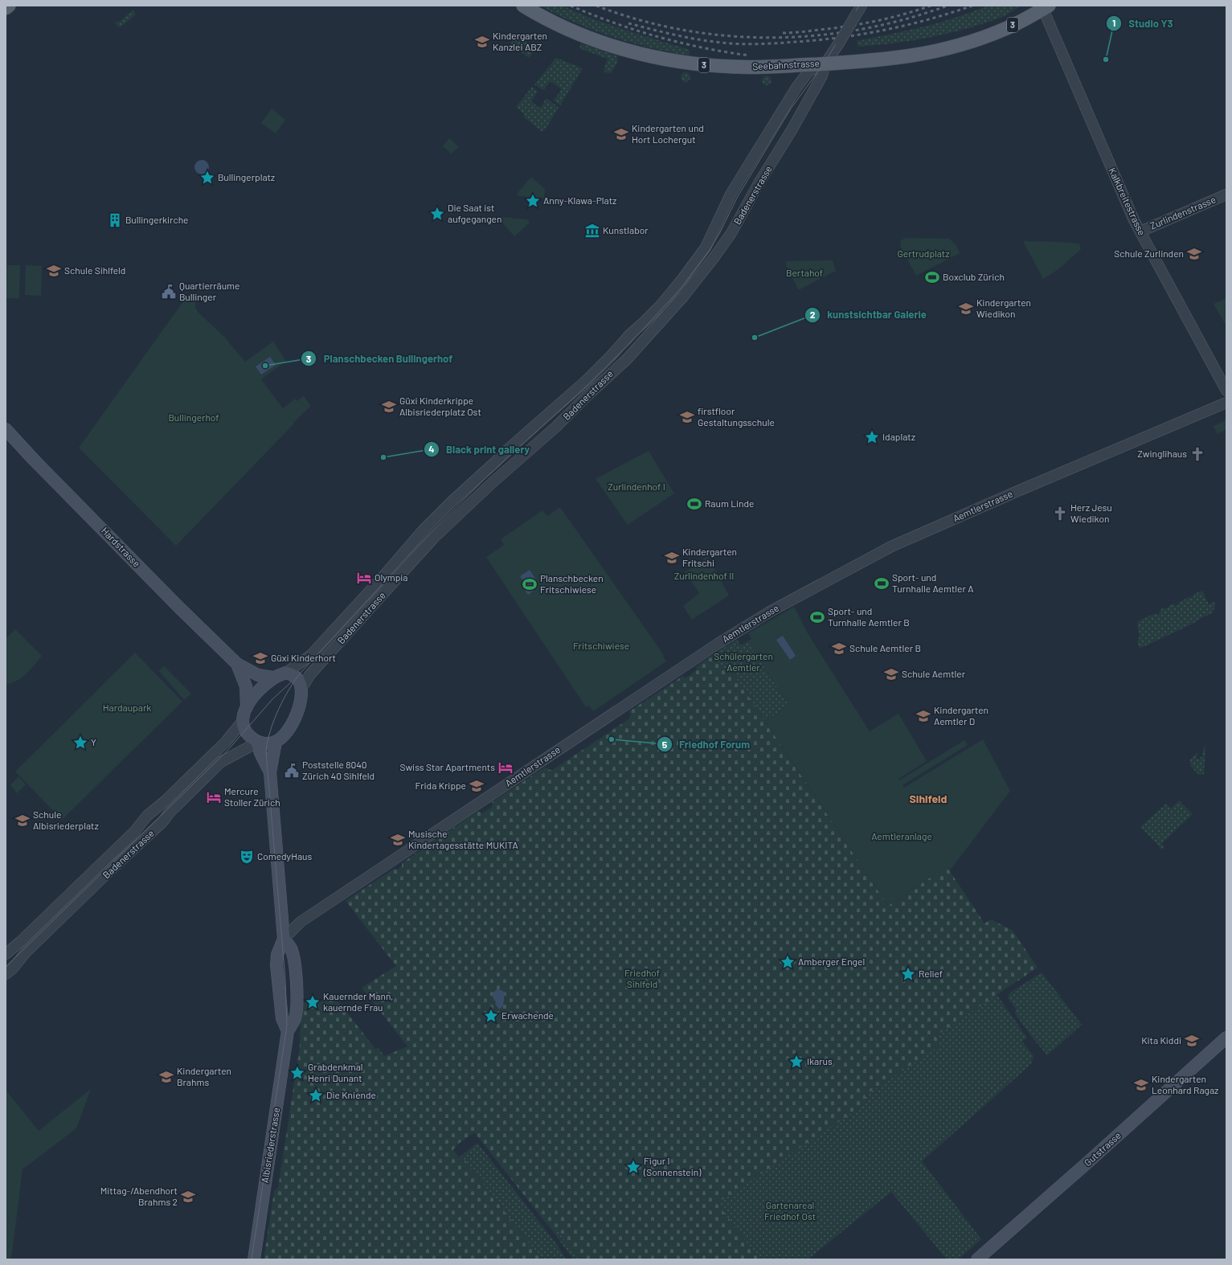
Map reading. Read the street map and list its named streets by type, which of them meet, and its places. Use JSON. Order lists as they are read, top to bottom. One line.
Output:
{"streets":{"main road":["3","Seebahnstrasse","Hardstrasse","Albisriederstrasse","Gutstrasse"],"street":["Badenerstrasse","Kalkbreitestrasse","Zurlindenstrasse","Aemtlerstrasse"]},"crossings":[["Seebahnstrasse","Badenerstrasse"],["Seebahnstrasse","Kalkbreitestrasse"],["Badenerstrasse","Hardstrasse"],["Badenerstrasse","Albisriederstrasse"],["Kalkbreitestrasse","Zurlindenstrasse"],["Aemtlerstrasse","Albisriederstrasse"],["Hardstrasse","Albisriederstrasse"]],"districts":["Sihlfeld"],"parks":["Gertrudplatz","Bertahof","Bullingerhof","Zurlindenhof I","Zurlindenhof II","Fritschiwiese","Schülergarten Aemtler","Hardaupark","Aemtleranlage","Friedhof Sihlfeld","Gartenareal Friedhof Ost"],"places":{"school or university":["Kindergarten Kanzlei ABZ","Kindergarten und Hort Lochergut","Schule Zurlinden","Schule Sihlfeld","Kindergarten Wiedikon","Güxi Kinderkrippe Albisriederplatz Ost","firstfloor Gestaltungsschule","Kindergarten Fritschi","Schule Aemtler B","Güxi Kinderhort","Schule Aemtler","Kindergarten Aemtler D","Frida Krippe","Schule Albisriederplatz","Musische Kindertagesstätte MUKITA","Kita Kiddi","Kindergarten Brahms","Kindergarten Leonhard Ragaz","Mittag-/Abendhort Brahms 2"],"other":["Studio Y3","kunstsichtbar Galerie","Planschbecken Bullingerhof","Black print gallery","Friedhof Forum"],"place":["Bullingerplatz","Anny-Klawa-Platz","Die Saat ist aufgegangen","Idaplatz","Y","Amberger Engel","Relief","Kauernder Mann, kauernde Frau","Erwachende","Ikarus","Grabdenkmal Henri Dunant","Die Kniende","Figur I (Sonnenstein)"],"building":["Bullingerkirche"],"museum":["Kunstlabor"],"sports":["Boxclub Zürich","Raum Linde","Sport- und Turnhalle Aemtler A","Planschbecken Fritschiwiese","Sport- und Turnhalle Aemtler B"],"public building":["Quartierräume Bullinger","Poststelle 8040 Zürich 40 Sihlfeld"],"church":["Zwinglihaus","Herz Jesu Wiedikon"],"hotel":["Olympia","Swiss Star Apartments","Mercure Stoller Zürich"],"theatre":["ComedyHaus"]}}
